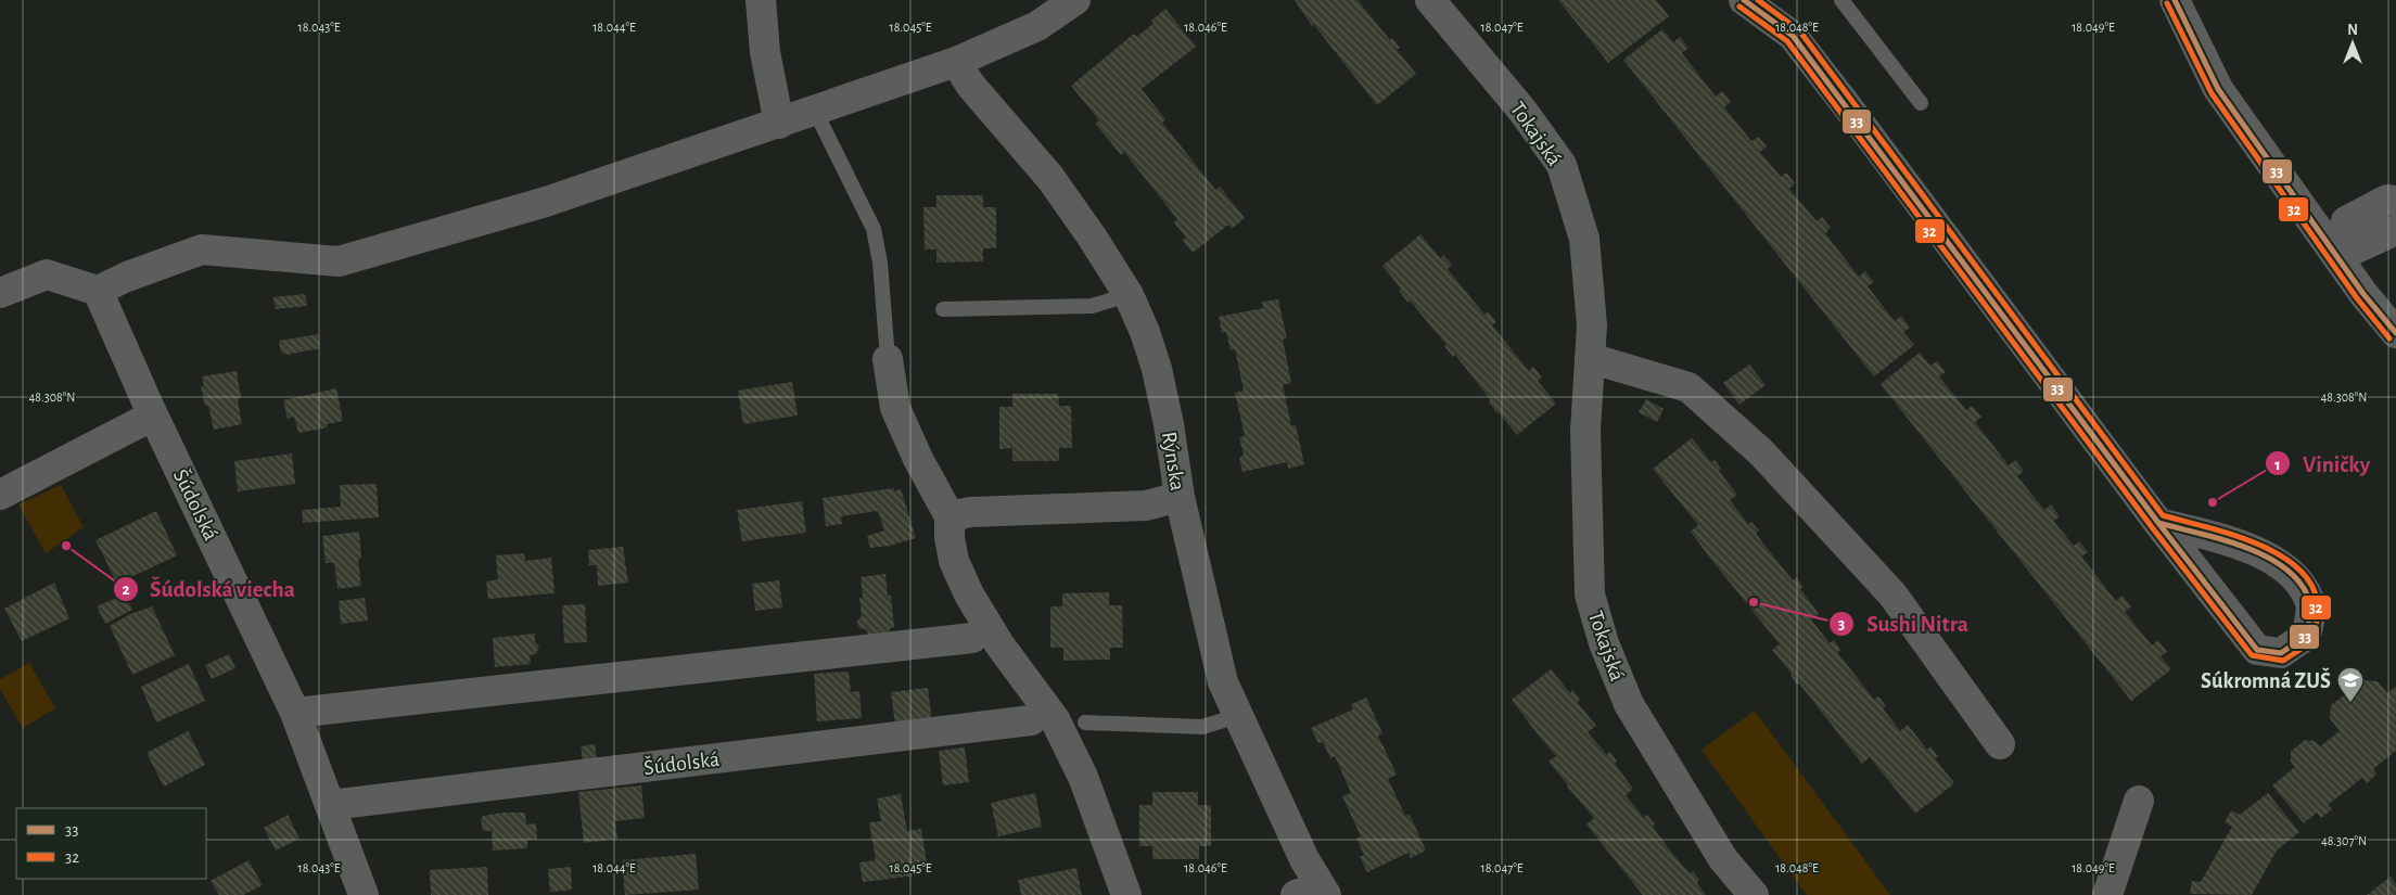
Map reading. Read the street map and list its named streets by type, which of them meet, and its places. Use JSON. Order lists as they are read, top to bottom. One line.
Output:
{"streets":{"street":["Tokajská","Rýnska","Šúdolská"]},"places":{"other":["Viničky","Šúdolská viecha","Sushi Nitra"],"school or university":["Súkromná ZUŠ"]},"lines":["transit line 33","transit line 32"],"legend":["33","32"],"north":"top","coordinates":["18.043°E","18.044°E","18.045°E","18.046°E","18.047°E","18.048°E","18.049°E","48.308°N","48.307°N"]}
